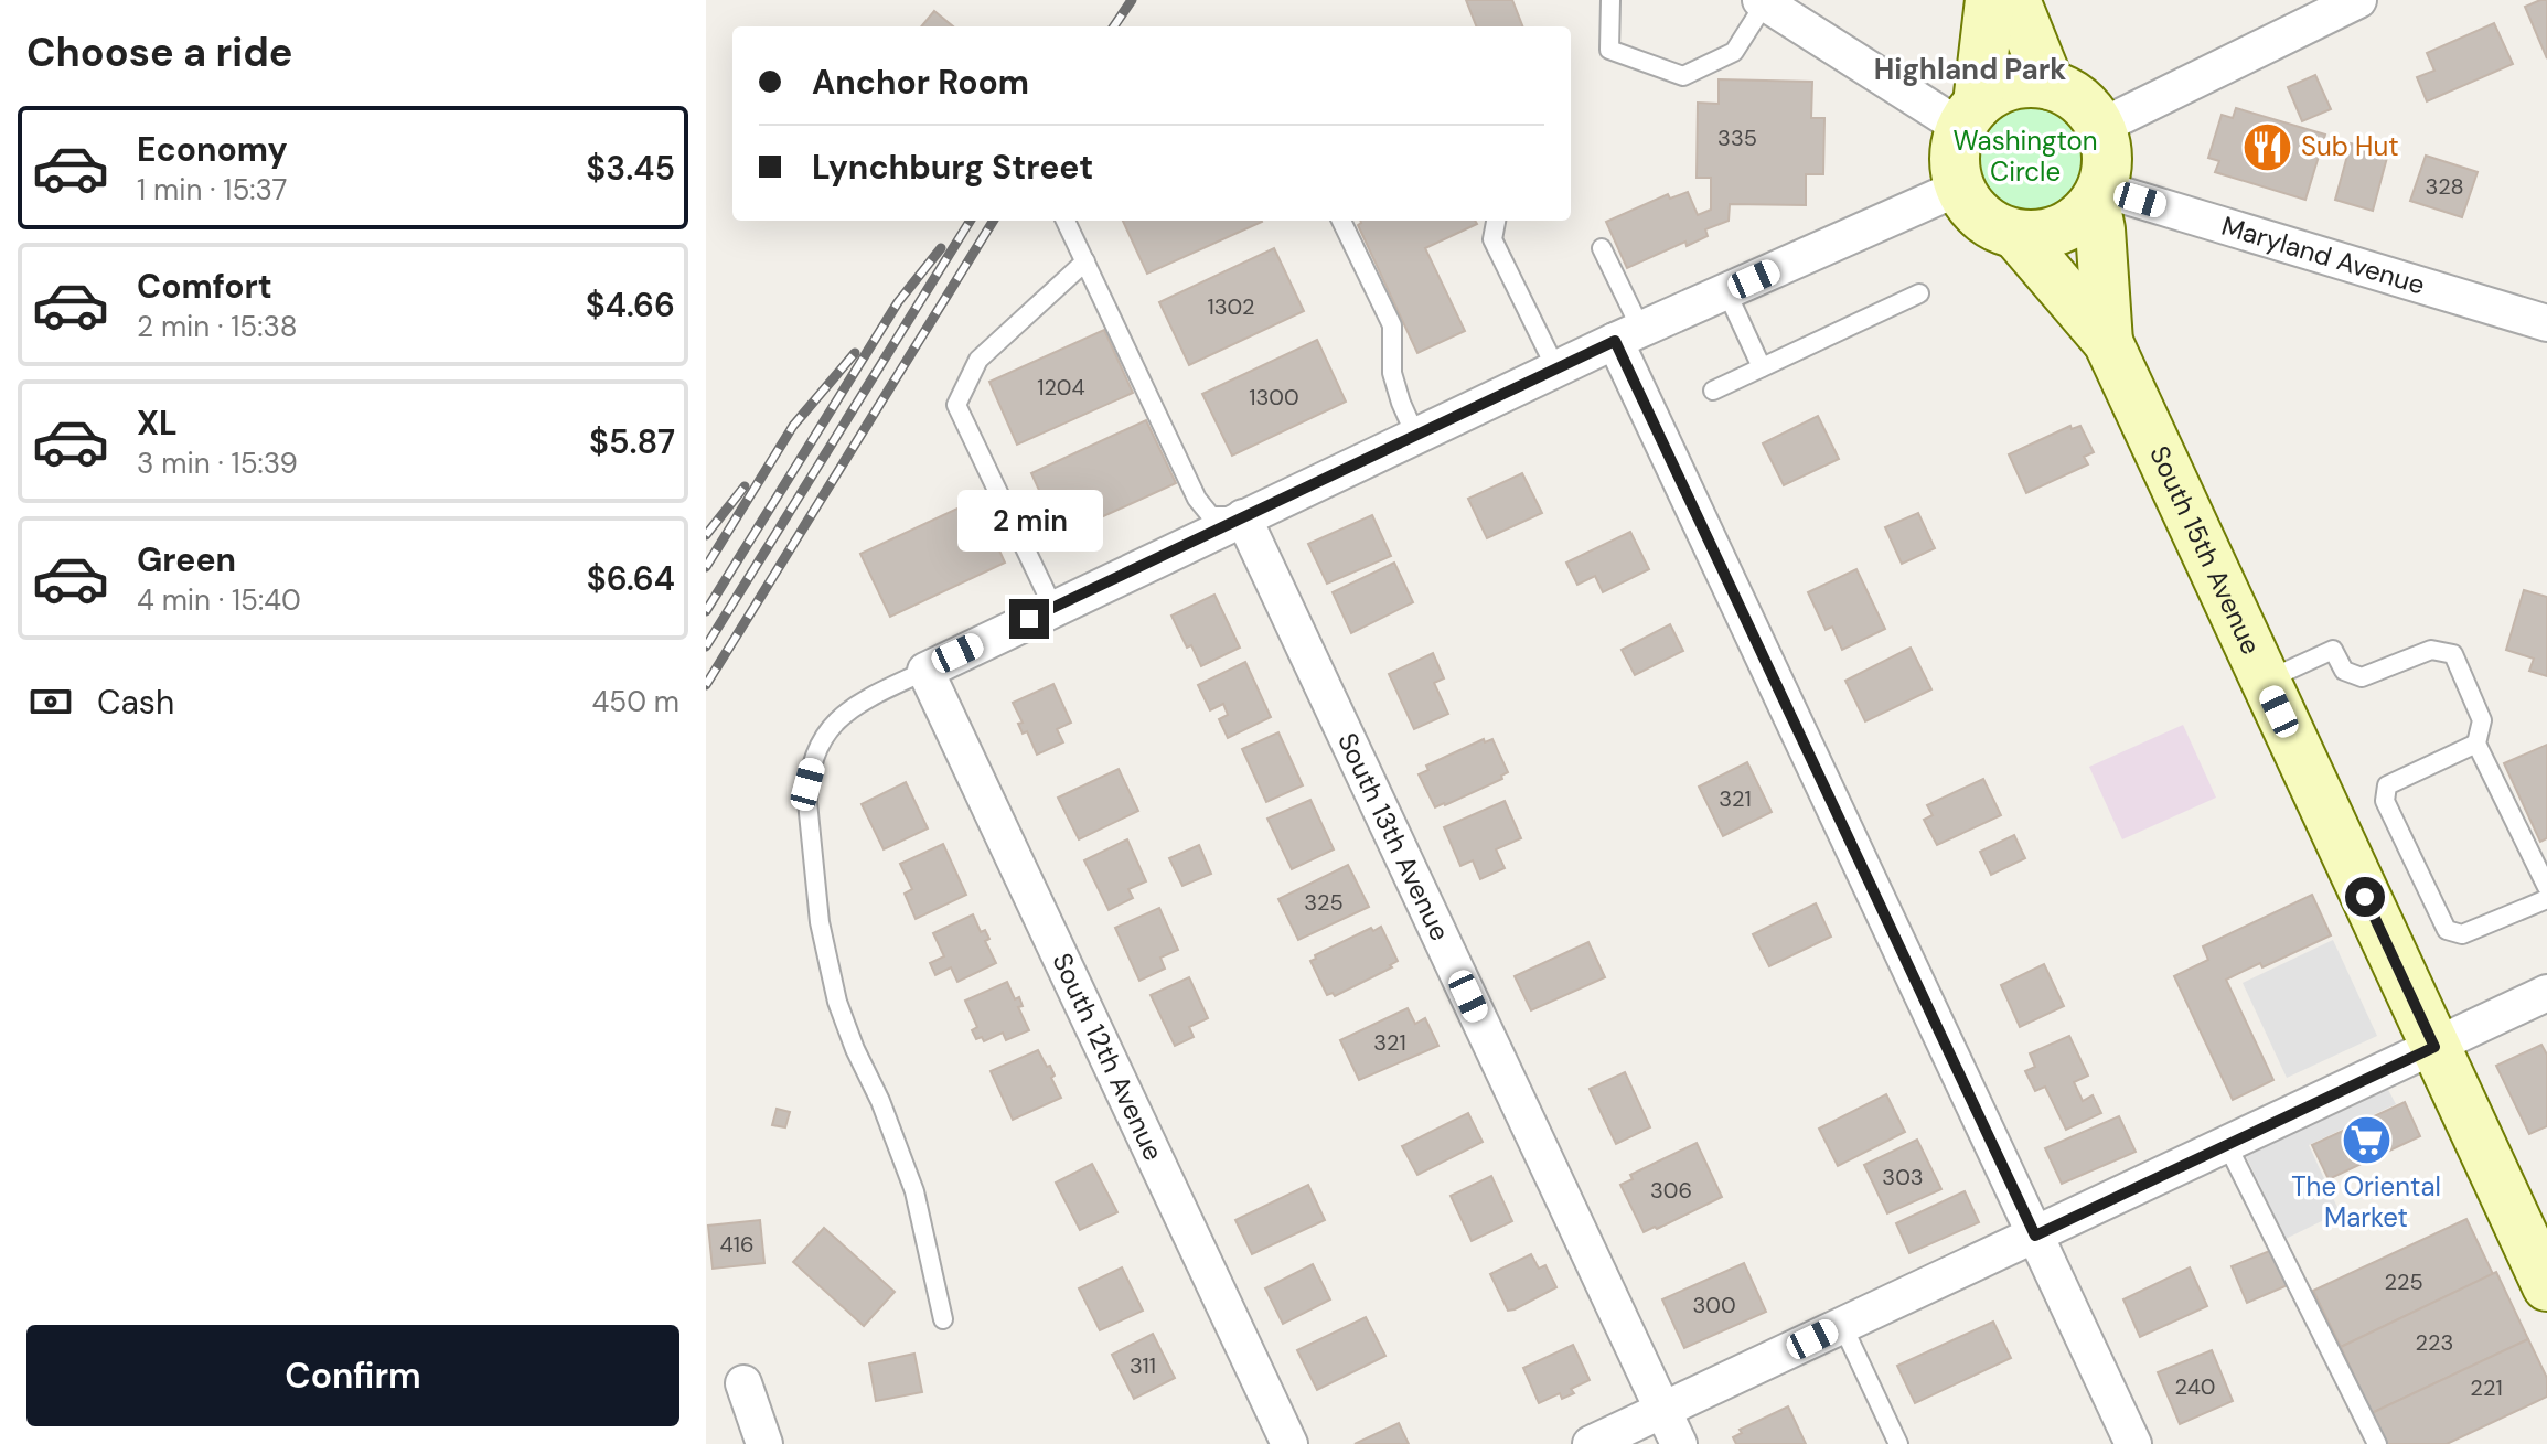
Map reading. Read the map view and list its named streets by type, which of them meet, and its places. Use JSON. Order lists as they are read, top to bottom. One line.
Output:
{"streets":{"main road":["South 15th Avenue"],"street":["Maryland Avenue","South 13th Avenue","South 12th Avenue"]},"crossings":[["Maryland Avenue","South 15th Avenue"]],"districts":["Highland Park"],"parks":["Washington Circle"],"places":{"restaurant":["Sub Hut"],"supermarket":["The Oriental Market"]},"house_numbers":["335","328","1302","1204","1300","321","325","321","303","306","416","225","300","223","311","240","221"],"page":{"heading":"Choose a ride","banner":["Anchor Room","Lynchburg Street"],"list":[{"name":"Economy","note":"1 min · 15:37","value":"$3.45"},{"name":"Comfort","note":"2 min · 15:38","value":"$4.66"},{"name":"XL","note":"3 min · 15:39","value":"$5.87"},{"name":"Green","note":"4 min · 15:40","value":"$6.64"}],"bubble":"2 min","pay":["Cash","450 m"],"buttons":"Confirm"}}
